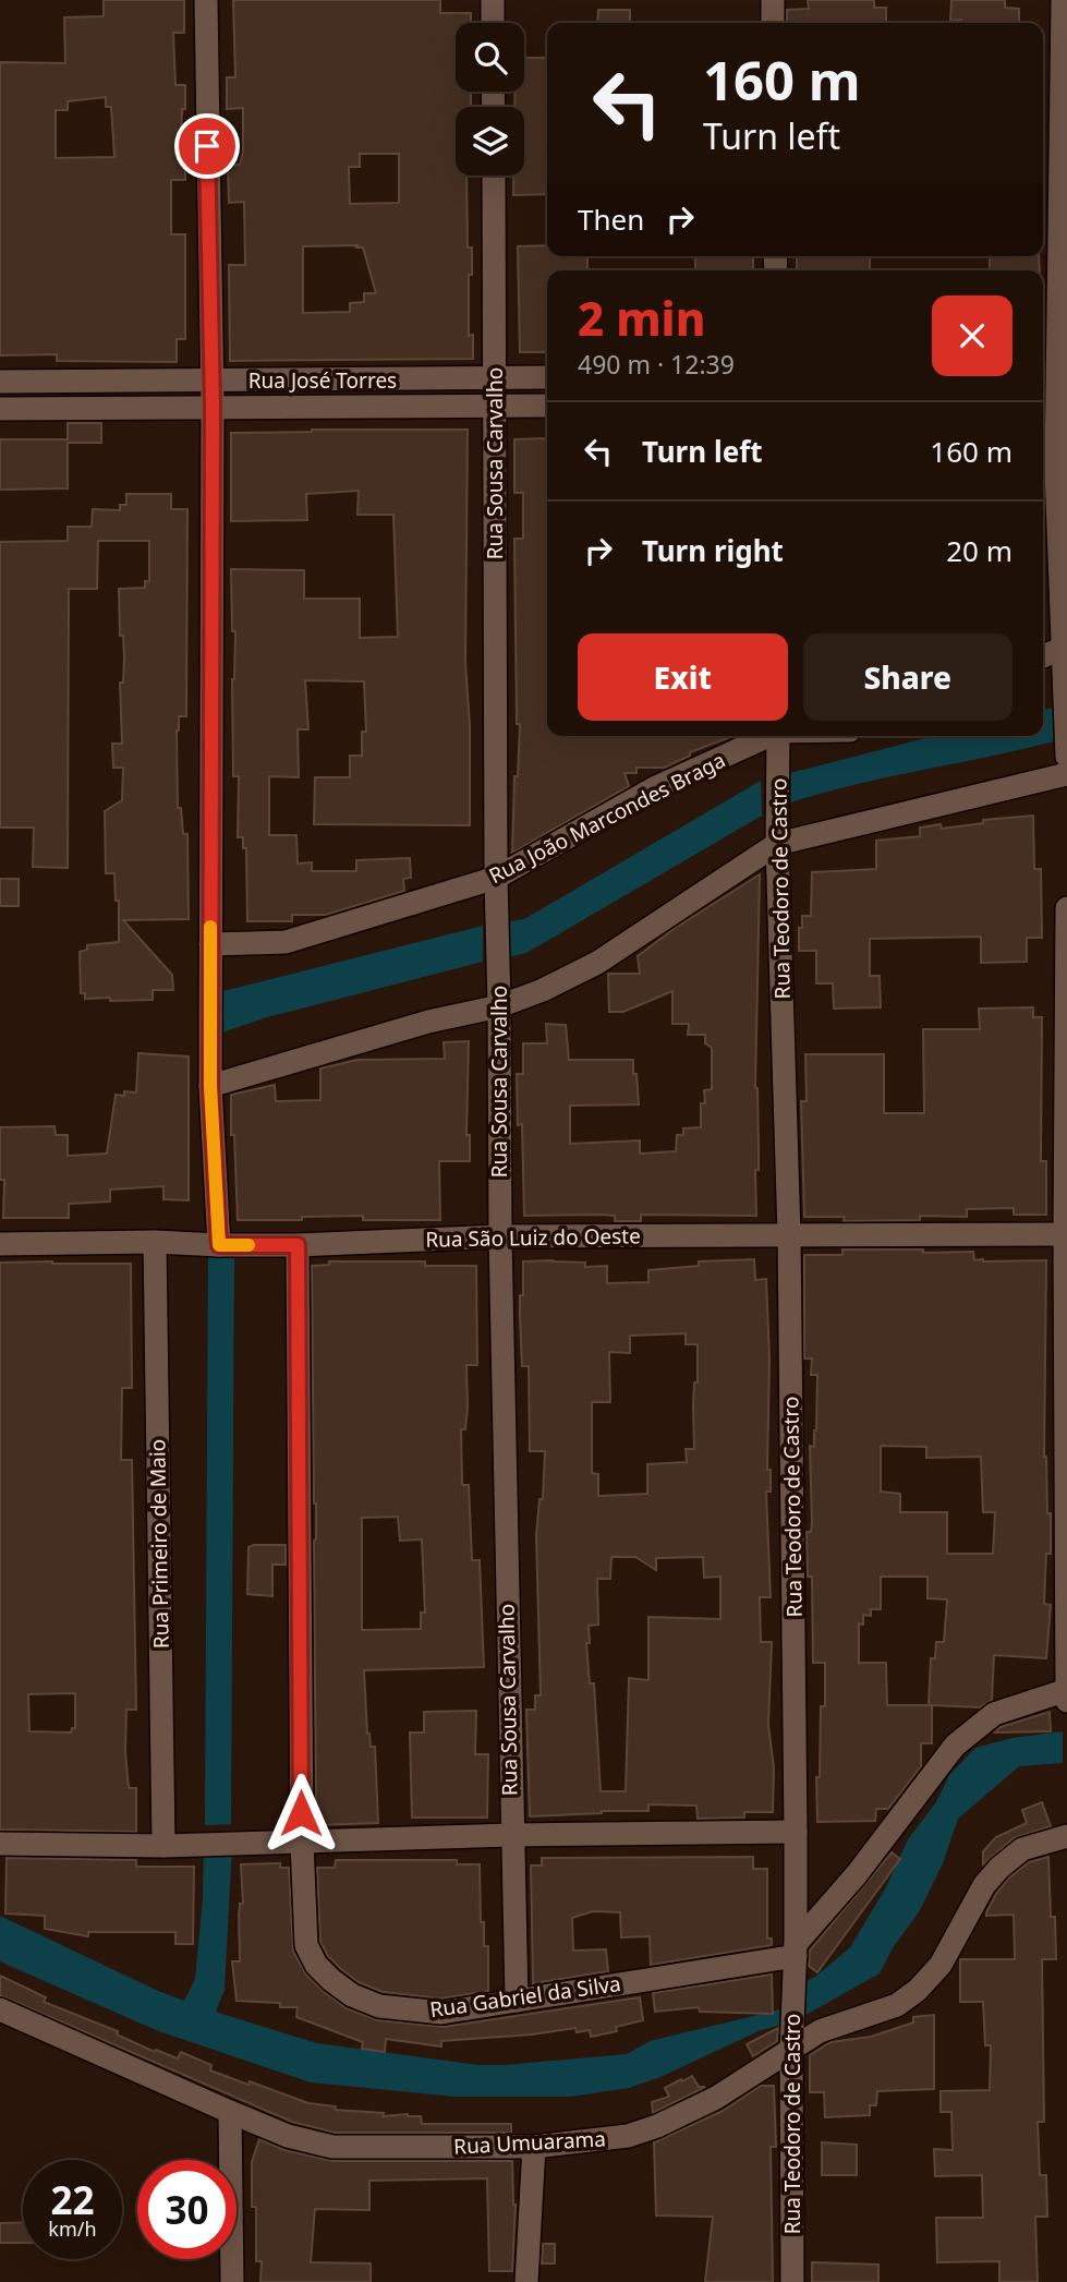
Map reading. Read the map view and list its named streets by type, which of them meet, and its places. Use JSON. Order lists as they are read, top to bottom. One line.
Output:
{"streets":{"street":["Rua José Torres","Rua Sousa Carvalho","Rua João Marcondes Braga","Rua Teodoro de Castro","Rua São Luiz do Oeste","Rua Primeiro de Maio","Rua Gabriel da Silva","Rua Umuarama"]},"crossings":[["Rua José Torres","Rua Sousa Carvalho"],["Rua Sousa Carvalho","Rua João Marcondes Braga"],["Rua Sousa Carvalho","Rua São Luiz do Oeste"],["Rua Sousa Carvalho","Rua Gabriel da Silva"],["Rua Teodoro de Castro","Rua São Luiz do Oeste"],["Rua Teodoro de Castro","Rua Gabriel da Silva"],["Rua Teodoro de Castro","Rua Umuarama"],["Rua São Luiz do Oeste","Rua Primeiro de Maio"]],"page":{"turn":["160 m","Turn left"],"then":"Then","heading":["2 min","490 m · 12:39"],"list":[{"name":"Turn left","value":"160 m"},{"name":"Turn right","value":"20 m"}],"buttons":["Exit","Share"],"speed":"22 km/h","limit":"30"}}
